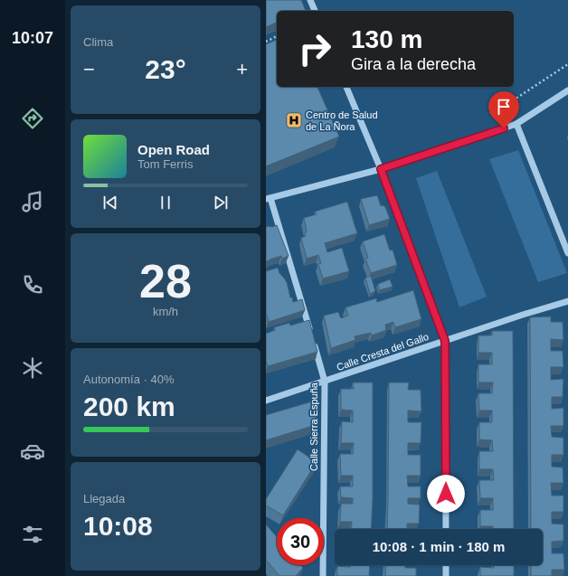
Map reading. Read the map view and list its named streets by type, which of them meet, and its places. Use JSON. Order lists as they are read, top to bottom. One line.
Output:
{"streets":{"street":["Calle Cresta del Gallo","Calle Sierra Espuña"]},"crossings":[["Calle Cresta del Gallo","Calle Sierra Espuña"]],"places":{"hospital":["Centro de Salud de La Ñora"]},"page":{"tabs":"10:07","tile":["Clima",["28","km/h"],["Autonomía · 40%","200 km"],["Llegada","10:08"]],"turn":["130 m","Gira a la derecha"],"heat":["−","23°","+"],"song":["Open Road","Tom Ferris"],"limit":"30","trip":"10:08 · 1 min · 180 m"}}
